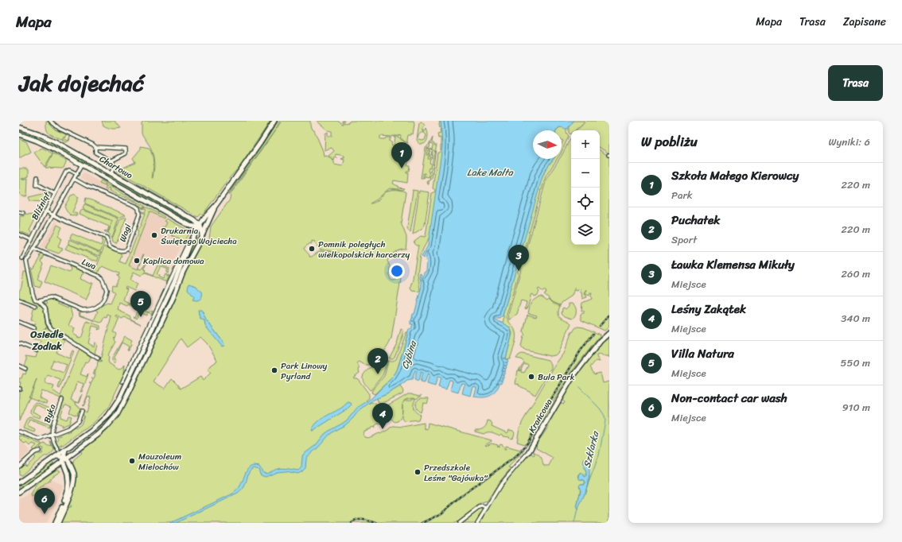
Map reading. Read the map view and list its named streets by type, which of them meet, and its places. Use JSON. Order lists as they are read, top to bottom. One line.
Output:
{"streets":{"street":["Chartowo","Bliźniąt","Wagi","Lwa","Byka","Krańcowa"]},"crossings":[["Chartowo","Bliźniąt"],["Bliźniąt","Wagi"],["Bliźniąt","Lwa"]],"districts":["Osiedle Zodiak"],"water":["Lake Malta","Cybina","Szklarka"],"places":["Drukarnia Świętego Wojciecha","Pomnik poległych wielkopolskich harcerzy","Kaplica domowa","Park Linowy Pyrland","Bula Park","Mauzoleum Mielochów","Przedszkole Leśne \"Gajówka\""],"north":"right","page":{"header":"Mapa","nav":["Mapa","Trasa","Zapisane"],"title":"Jak dojechać","buttons":"Trasa","heading":["W pobliżu","Wyniki: 6"],"map_buttons":["+","−"],"pins":["1","3","5","2","4","6"],"list":[{"mark":"1","name":"Szkoła Małego Kierowcy","note":"Park","value":"220 m"},{"mark":"2","name":"Puchatek","note":"Sport","value":"220 m"},{"mark":"3","name":"Ławka Klemensa Mikuły","note":"Miejsce","value":"260 m"},{"mark":"4","name":"Leśny Zakątek","note":"Miejsce","value":"340 m"},{"mark":"5","name":"Villa Natura","note":"Miejsce","value":"550 m"},{"mark":"6","name":"Non-contact car wash","note":"Miejsce","value":"910 m"}]}}
